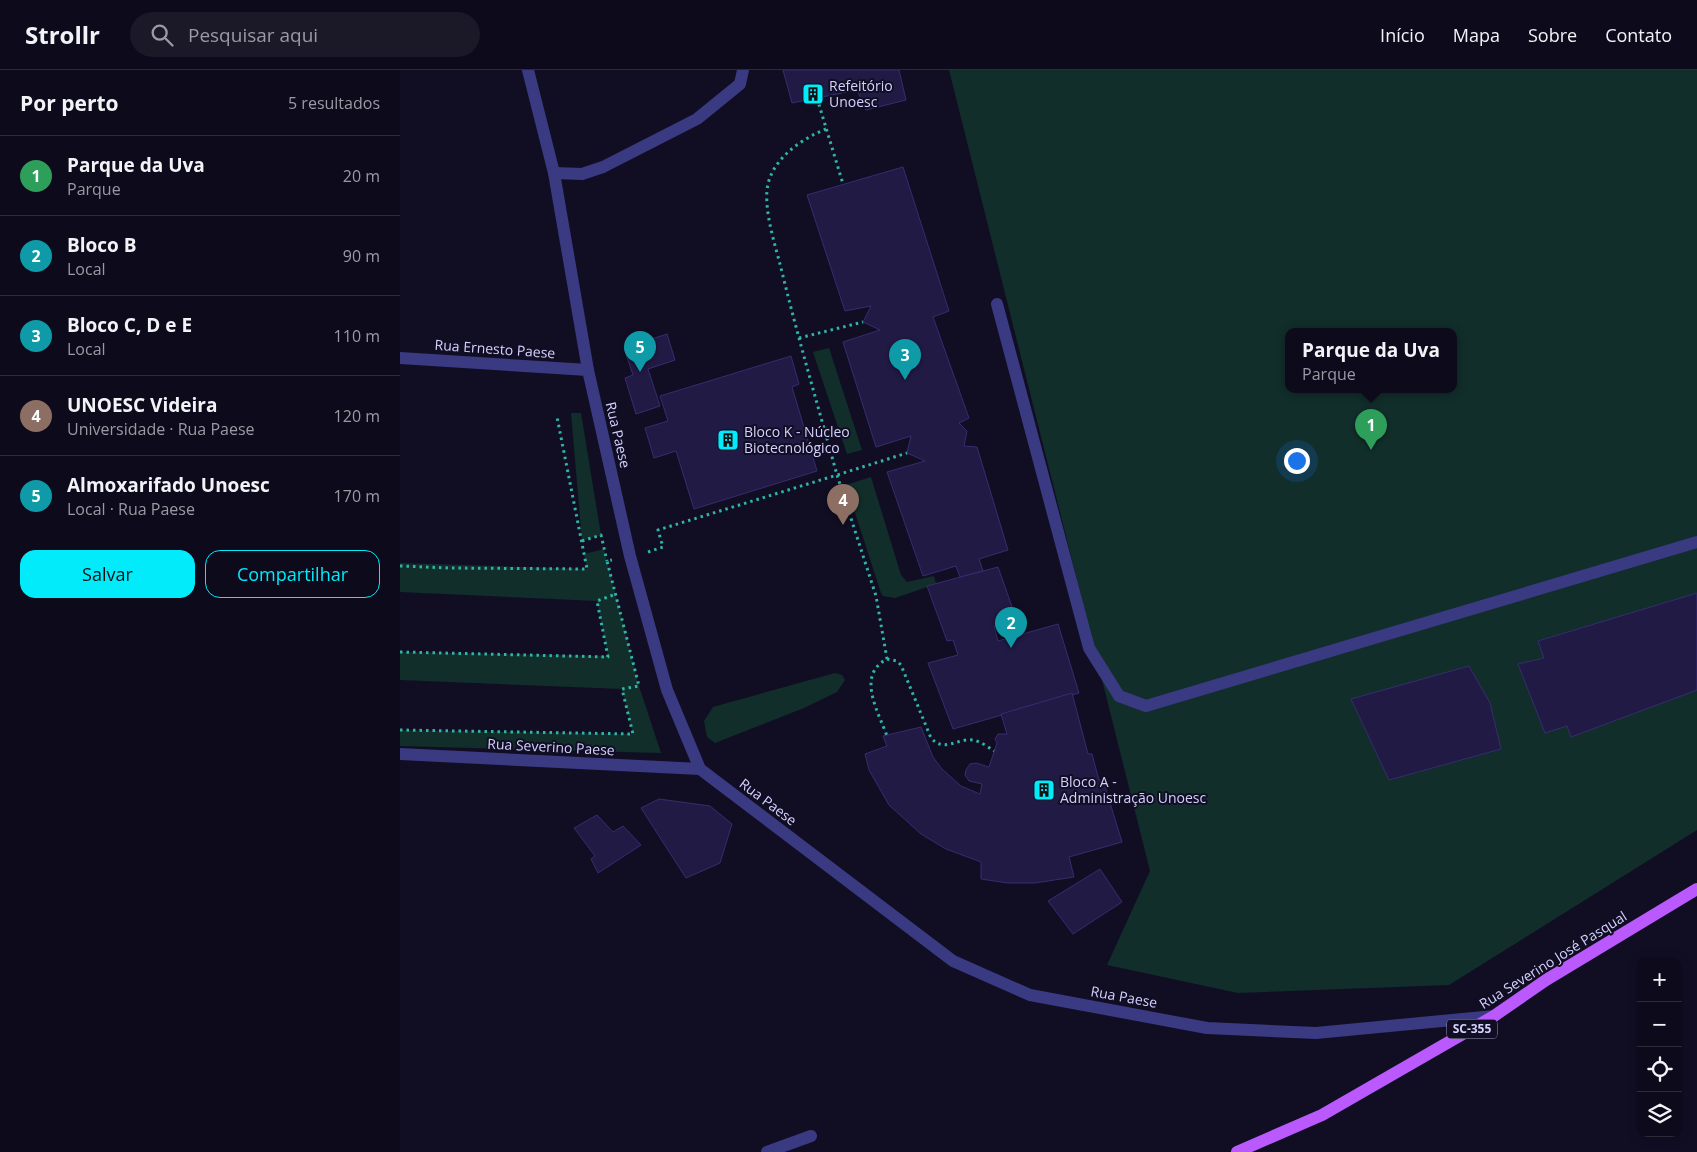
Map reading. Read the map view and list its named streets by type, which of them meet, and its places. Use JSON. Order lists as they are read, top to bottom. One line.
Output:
{"streets":{"main road":["Rua Severino José Pasqual","SC-355"],"street":["Rua Ernesto Paese","Rua Paese","Rua Severino Paese"]},"crossings":[["Rua Ernesto Paese","Rua Paese"],["Rua Paese","Rua Severino Paese"],["Rua Paese","Rua Severino José Pasqual"]],"places":{"building":["Refeitório Unoesc","Bloco K - Núcleo Biotecnológico","Bloco A - Administração Unoesc"]},"page":{"header":"Strollr","search":"Pesquisar aqui","nav":["Início","Mapa","Sobre","Contato"],"heading":["Por perto","5 resultados"],"list":[{"mark":"1","name":"Parque da Uva","note":"Parque","value":"20 m"},{"mark":"2","name":"Bloco B","note":"Local","value":"90 m"},{"mark":"3","name":"Bloco C, D e E","note":"Local","value":"110 m"},{"mark":"4","name":"UNOESC Videira","note":"Universidade · Rua Paese","value":"120 m"},{"mark":"5","name":"Almoxarifado Unoesc","note":"Local · Rua Paese","value":"170 m"}],"popup":["Parque da Uva","Parque"],"pins":["5","3","1","4","2"],"buttons":["Salvar","Compartilhar"],"map_buttons":["+","−"]}}
